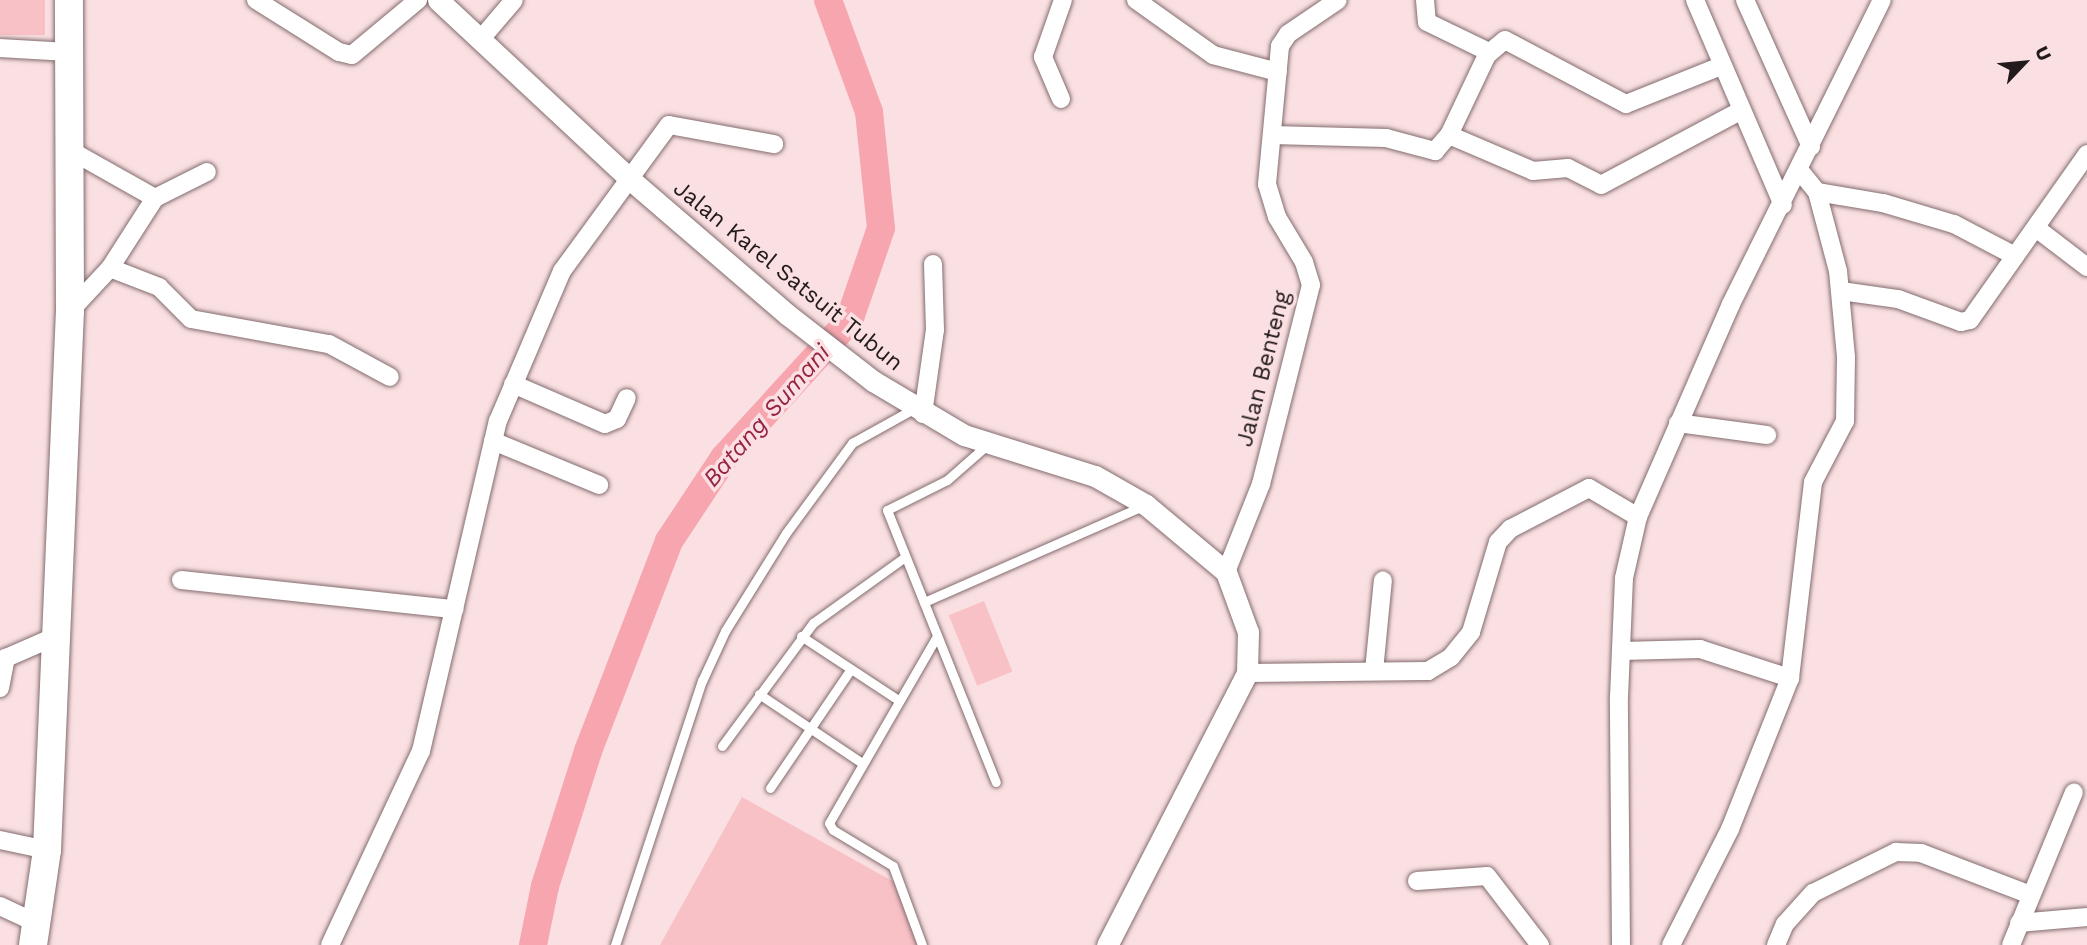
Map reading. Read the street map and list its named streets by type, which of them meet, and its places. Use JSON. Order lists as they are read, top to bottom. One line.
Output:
{"streets":{"street":["Jalan Karel Satsuit Tubun","Jalan Benteng"]},"crossings":[["Jalan Karel Satsuit Tubun","Jalan Benteng"]],"water":["Batang Sumani"],"north":"top right"}
